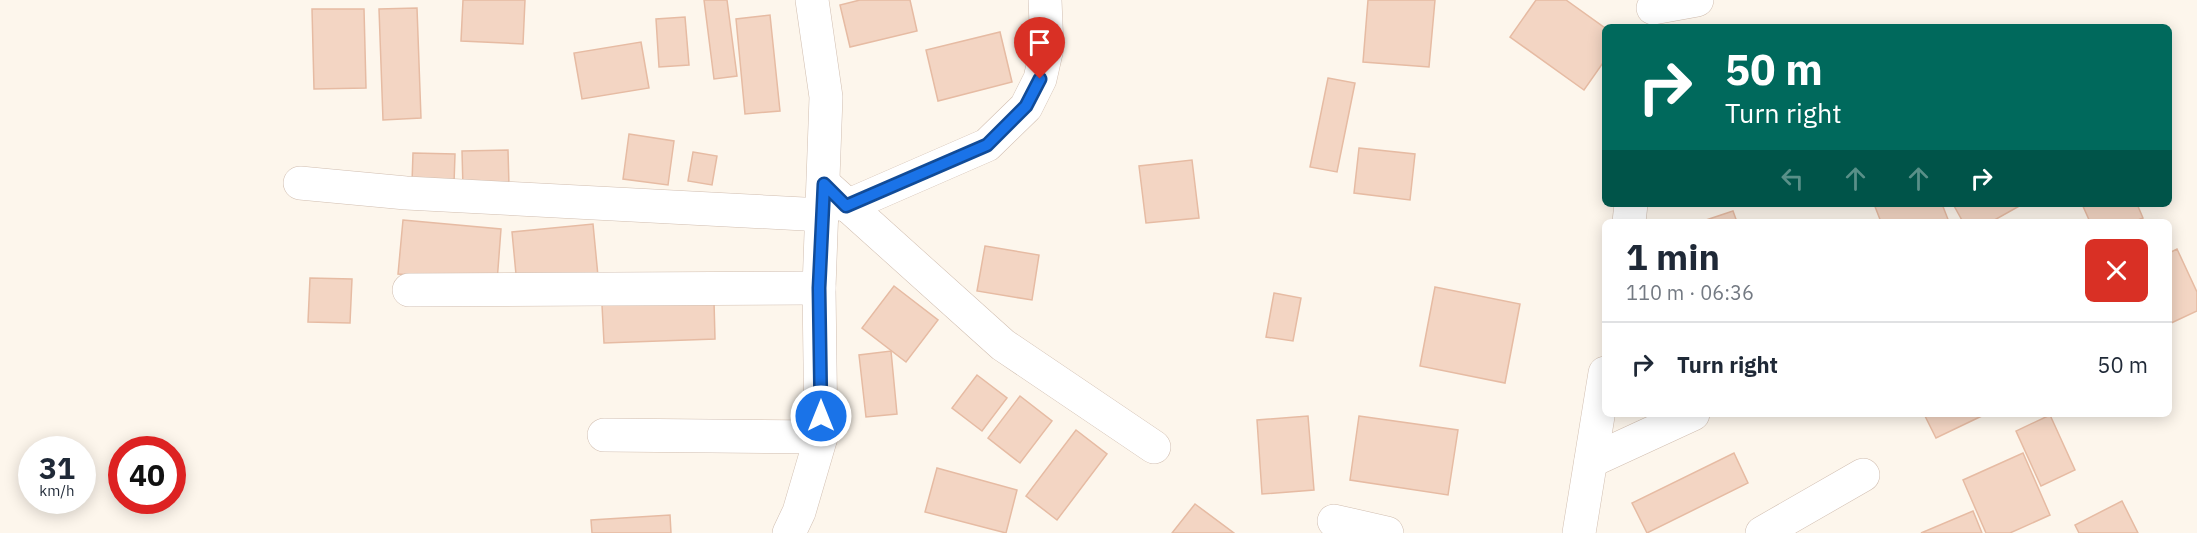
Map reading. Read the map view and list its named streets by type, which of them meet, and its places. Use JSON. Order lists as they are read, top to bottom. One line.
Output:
{"page":{"turn":["50 m","Turn right"],"heading":["1 min","110 m · 06:36"],"list":[{"name":"Turn right","value":"50 m"}],"speed":"31 km/h","limit":"40"}}
